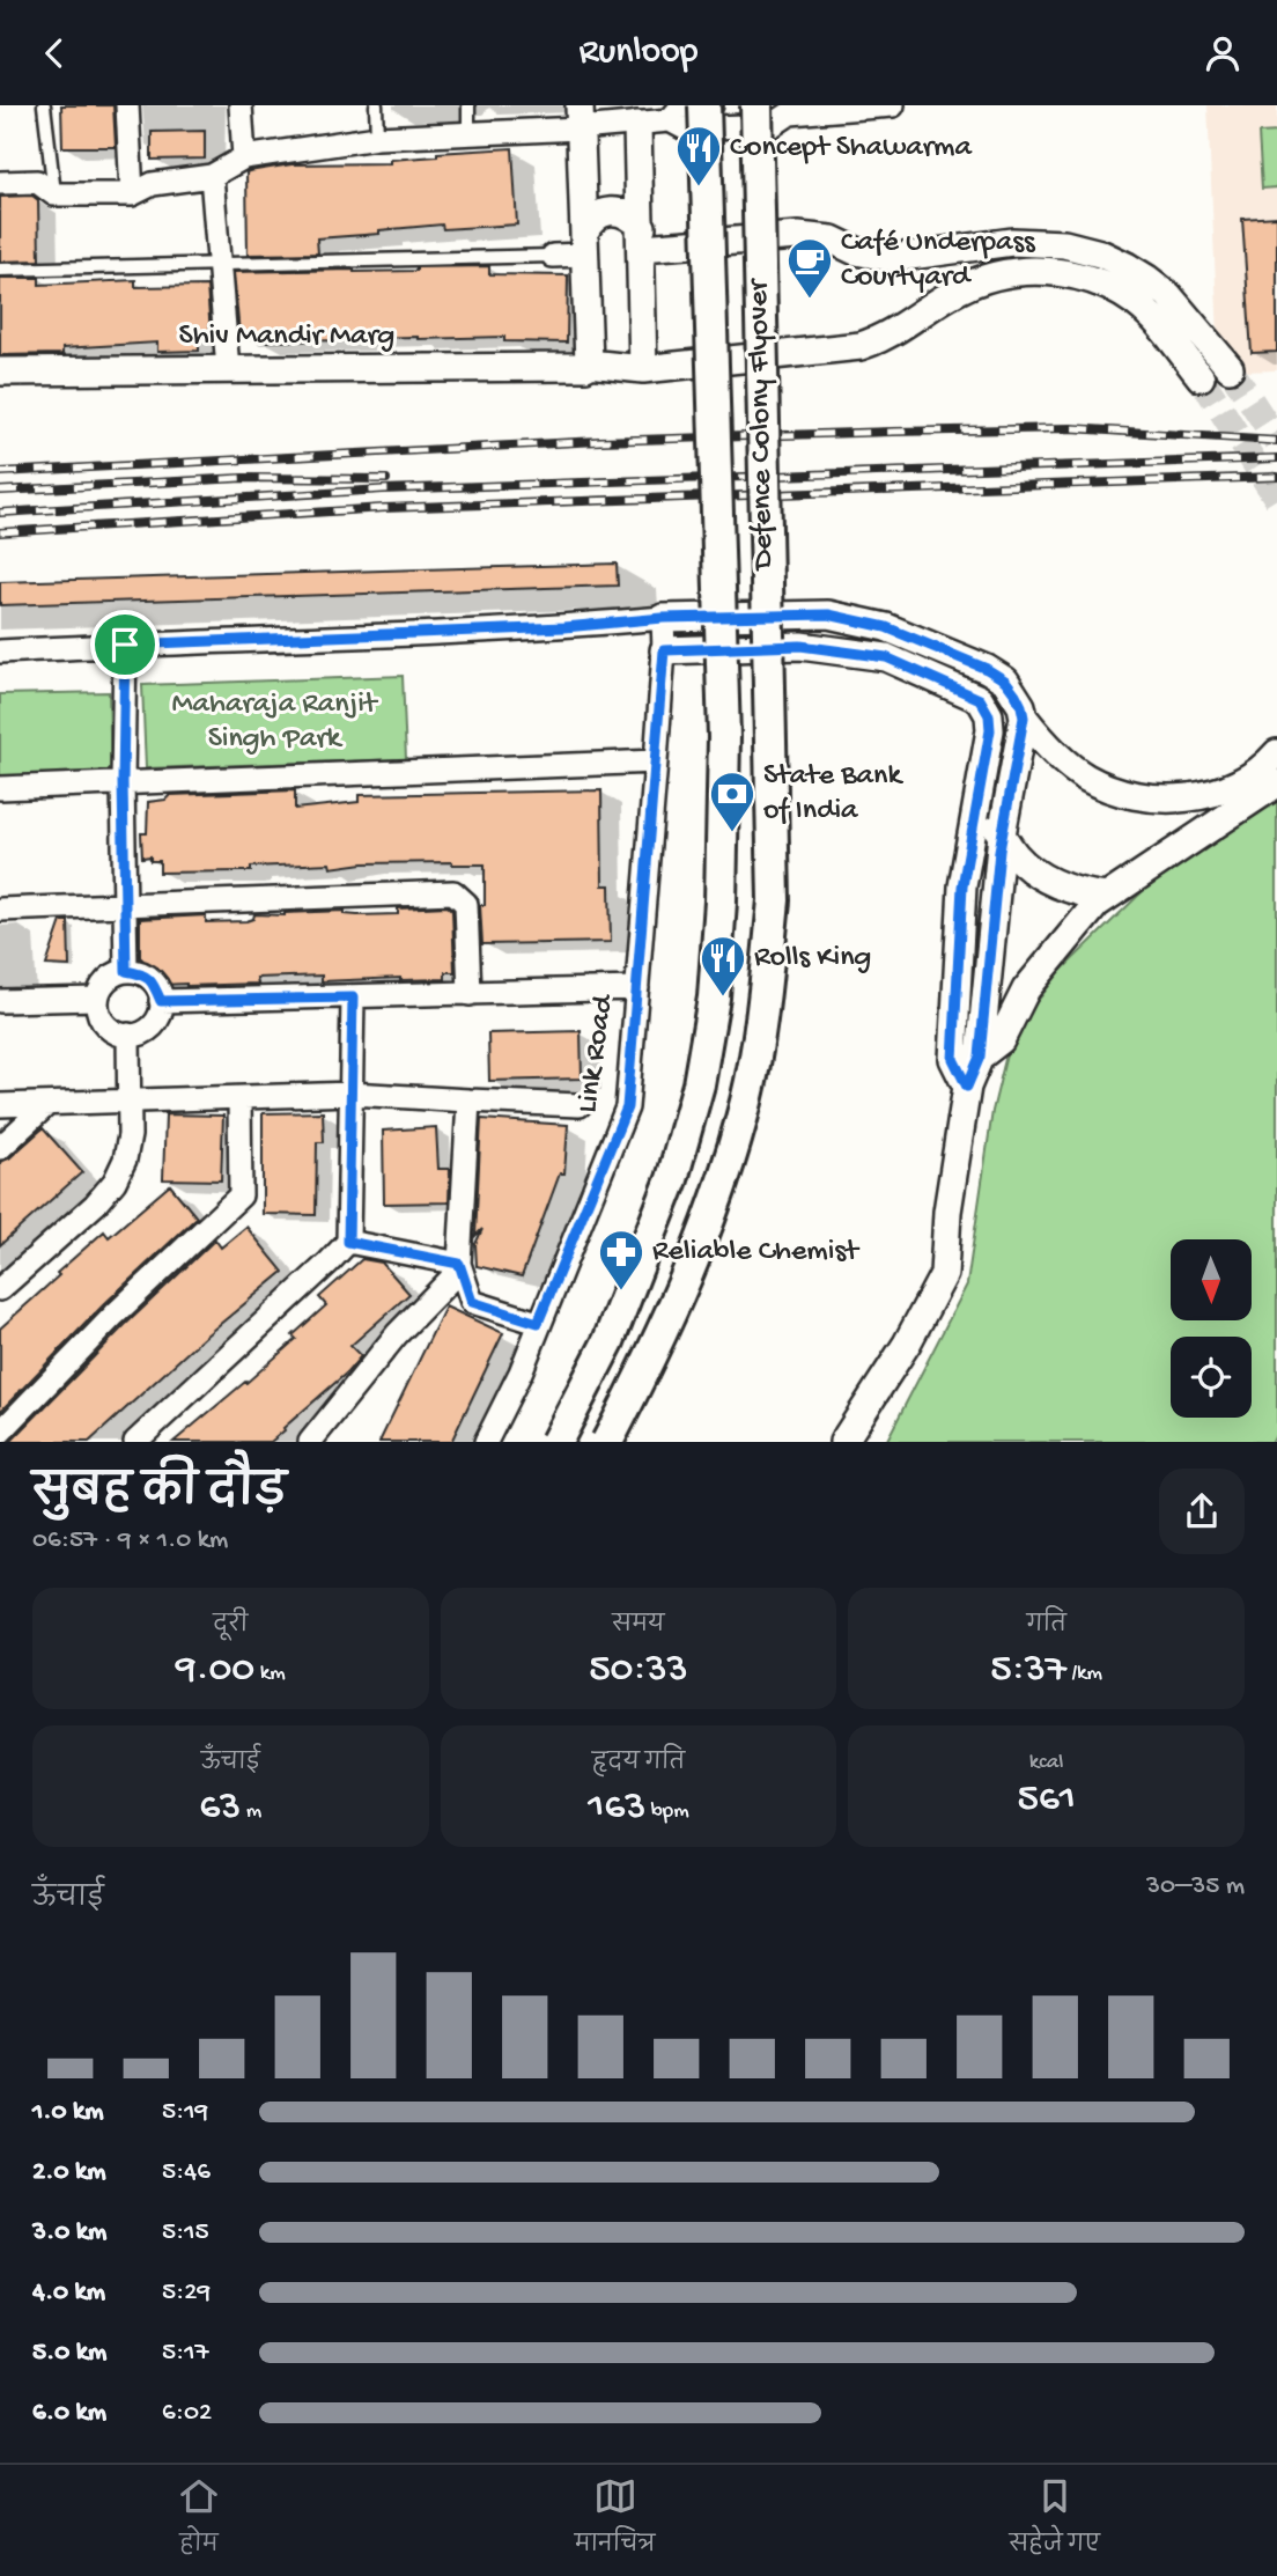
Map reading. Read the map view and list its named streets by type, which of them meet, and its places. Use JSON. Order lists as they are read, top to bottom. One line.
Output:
{"streets":{"main road":["Defence Colony Flyover"],"street":["Shiv Mandir Marg","Link Road"]},"parks":["Maharaja Ranjit Singh Park"],"places":{"restaurant":["Concept Shawarma","Rolls King"],"cafe":["Café Underpass Courtyard"],"bank":["State Bank of India"],"pharmacy":["Reliable Chemist"]},"north":"bottom","page":{"header":"Runloop","heading":["सुबह की दौड़","06:57 · 9 × 1.0 km"],"stats":[["दूरी","9.00 km"],["समय","50:33"],["गति","5:37 /km"],["ऊँचाई","63 m"],["हृदय गति","163 bpm"],["kcal","561"]],"chart":["ऊँचाई","30–35 m"],"list":[{"name":"1.0 km","note":"5:19"},{"name":"2.0 km","note":"5:46"},{"name":"3.0 km","note":"5:15"},{"name":"4.0 km","note":"5:29"},{"name":"5.0 km","note":"5:17"},{"name":"6.0 km","note":"6:02"}],"tabs":["होम","मानचित्र","सहेजे गए"]}}
